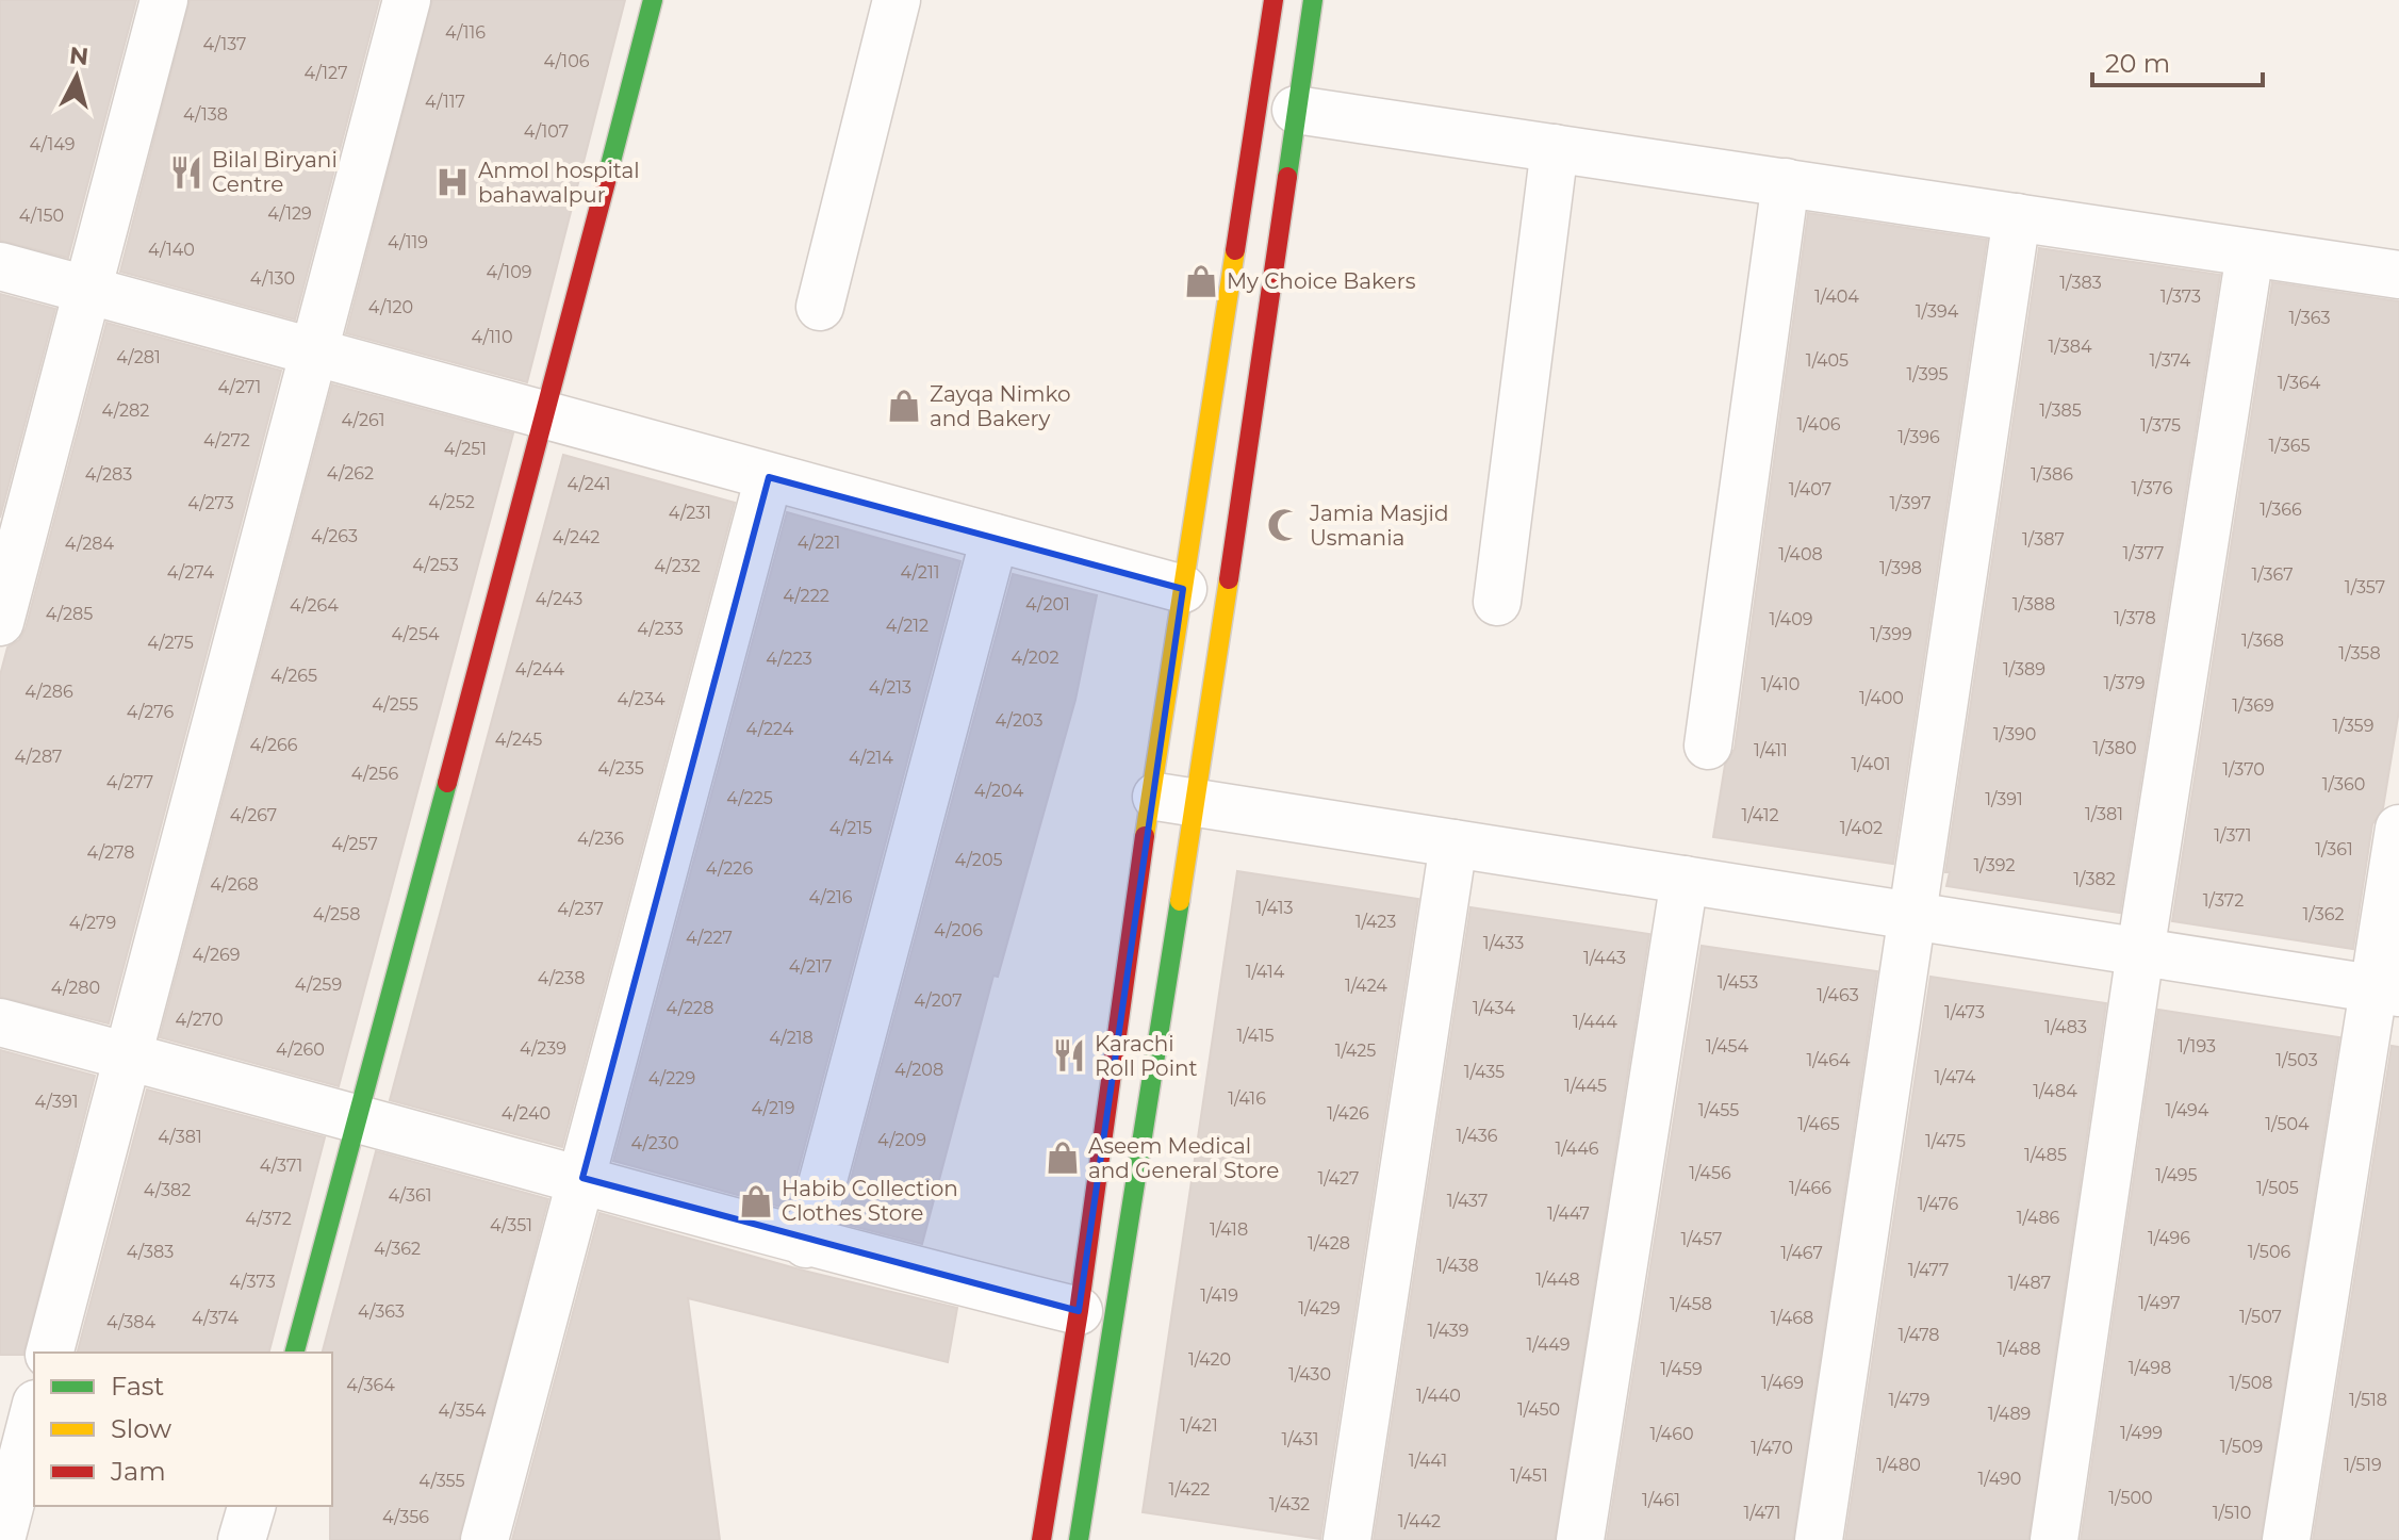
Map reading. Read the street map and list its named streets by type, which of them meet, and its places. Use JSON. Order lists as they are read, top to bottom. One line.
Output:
{"places":{"restaurant":["Bilal Biryani Centre","Karachi Roll Point"],"hospital":["Anmol hospital bahawalpur"],"shop":["My Choice Bakers","Zayqa Nimko and Bakery","Aseem Medical and General Store","Habib Collection Clothes Store"],"mosque":["Jamia Masjid Usmania"]},"house_numbers":["4/116","4/137","4/106","4/127","4/117","4/138","4/107","4/149","4/129","4/150","4/119","4/140","4/109","4/130","1/383","1/404","1/373","4/120","1/394","1/363","4/110","1/384","4/281","1/405","1/374","1/395","1/364","4/271","4/282","1/385","4/261","1/406","1/375","1/396","4/272","1/365","4/251","4/262","4/283","1/386","4/241","1/376","1/407","4/252","4/273","1/397","1/366","4/231","4/263","4/242","1/387","4/221","4/284","1/377","1/408","4/253","4/232","1/398","4/274","4/211","1/367","1/357","4/222","4/243","4/201","1/388","4/264","4/285","1/378","1/409","4/212","4/233","4/254","1/399","1/368","4/275","1/358","4/202","4/223","4/244","1/389","4/265","1/379","1/410","4/213","4/286","1/400","4/234","4/255","1/369","4/276","4/203","1/359","4/224","1/390","4/245","4/266","1/380","1/411","4/287","4/214","1/401","4/235","1/370","4/256","4/277","1/360","4/204","4/225","1/391","1/381","4/267","1/412","4/215","1/402","1/371","4/236","4/257","1/361","4/278","4/205","1/392","4/226","1/382","4/268","4/216","1/372","1/413","4/237","4/258","1/362","1/423","4/279","4/206","4/227","1/433","4/269","1/443","4/217","1/414","4/238","1/453","4/259","1/424","4/280","1/463","4/207","4/228","1/434","1/473","4/270","1/444","1/483","1/415","4/218","1/454","1/193","4/239","4/260","1/425","1/464","1/503","4/208","1/435","1/474","4/229","1/445","1/484","1/416","4/391","4/219","1/455","1/494","4/240","1/426","1/465","1/504","1/436","4/381","4/209","1/475","4/230","1/446","1/485","4/371","1/456","1/495","1/427","1/466","1/505","4/382","4/361","1/437","1/476","1/447","1/486","4/372","4/351","1/418","1/496","1/457","1/428","4/362","4/383","1/506","1/467","1/438","1/477","1/448","4/373","1/487","1/419","1/497","1/458","1/429","4/363","1/507","4/374","1/468","4/384","1/439","1/478","1/449","1/488","1/420","1/498","1/459","1/430","1/469","1/508","4/364","1/440","1/479","1/518","1/450","4/354","1/489","1/421","1/499","1/460","1/431","1/509","1/470","1/441","1/480","1/519","1/451","1/490","4/355","1/422","1/500","1/461","1/432","1/471","1/510","4/356","1/442"],"legend":["Fast","Slow","Jam"],"scale_bar":"20 m","north":"top"}
